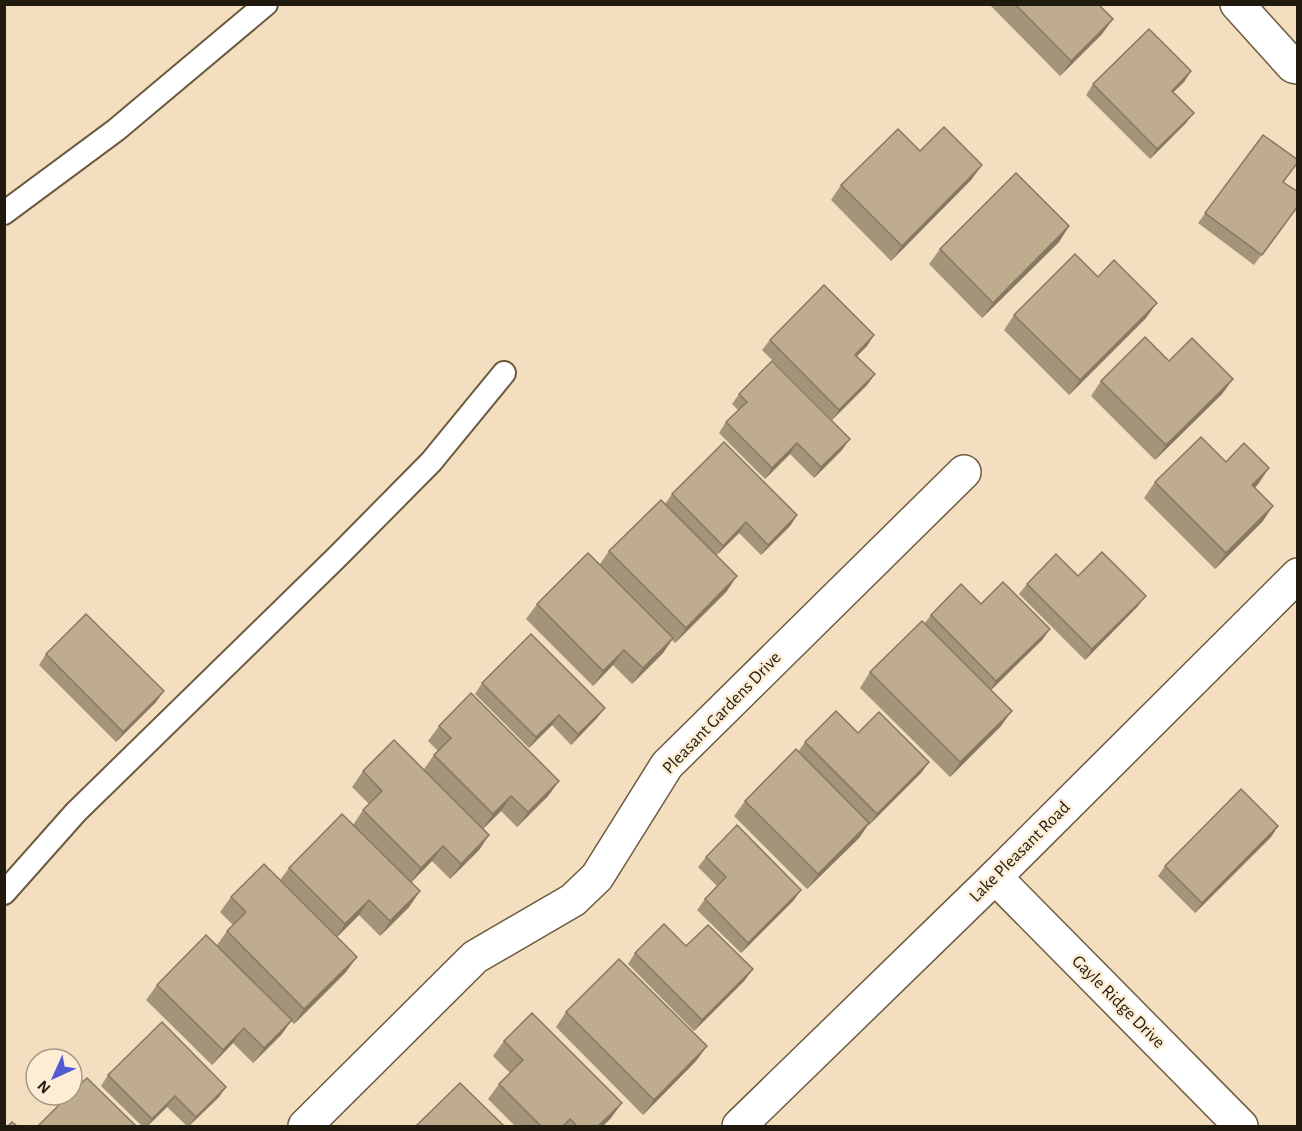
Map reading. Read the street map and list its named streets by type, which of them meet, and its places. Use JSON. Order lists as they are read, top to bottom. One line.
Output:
{"streets":{"street":["Pleasant Gardens Drive","Lake Pleasant Road","Gayle Ridge Drive"]},"crossings":[["Lake Pleasant Road","Gayle Ridge Drive"]],"north":"bottom left"}
